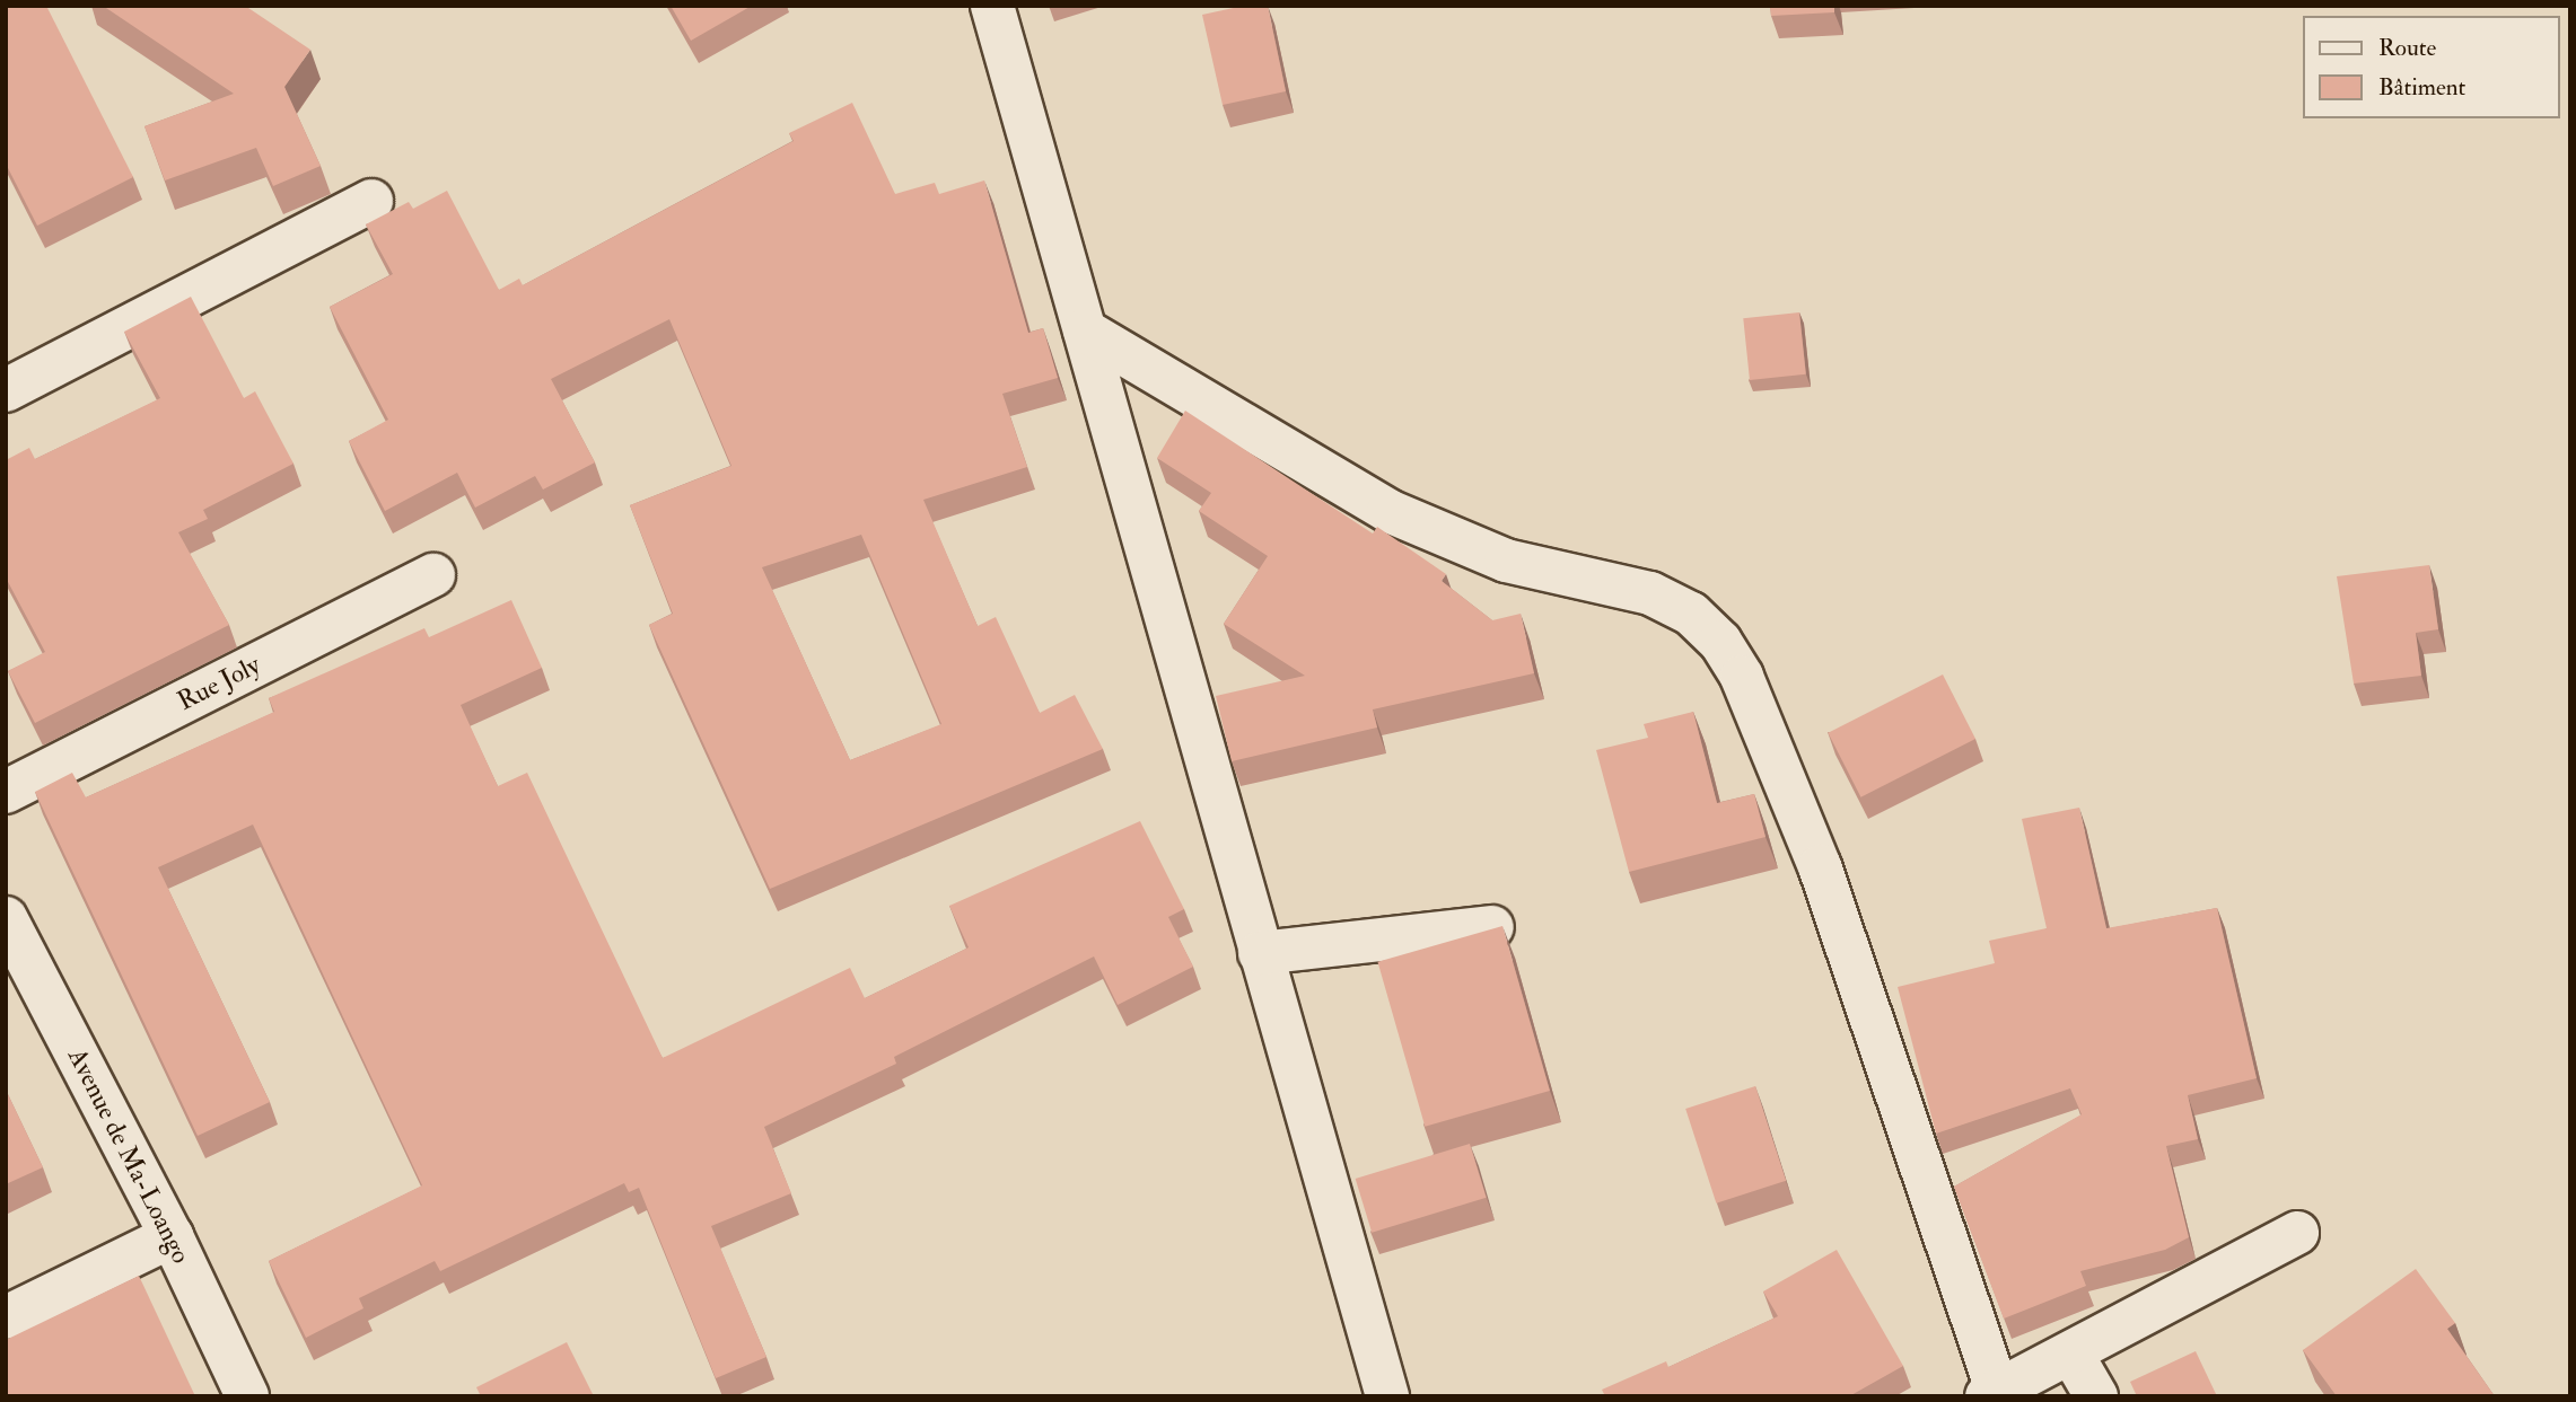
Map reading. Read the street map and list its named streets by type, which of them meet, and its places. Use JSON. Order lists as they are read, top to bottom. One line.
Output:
{"streets":{"street":["Rue Joly","Avenue de Ma-Loango"]},"legend":["Route","Bâtiment"]}
